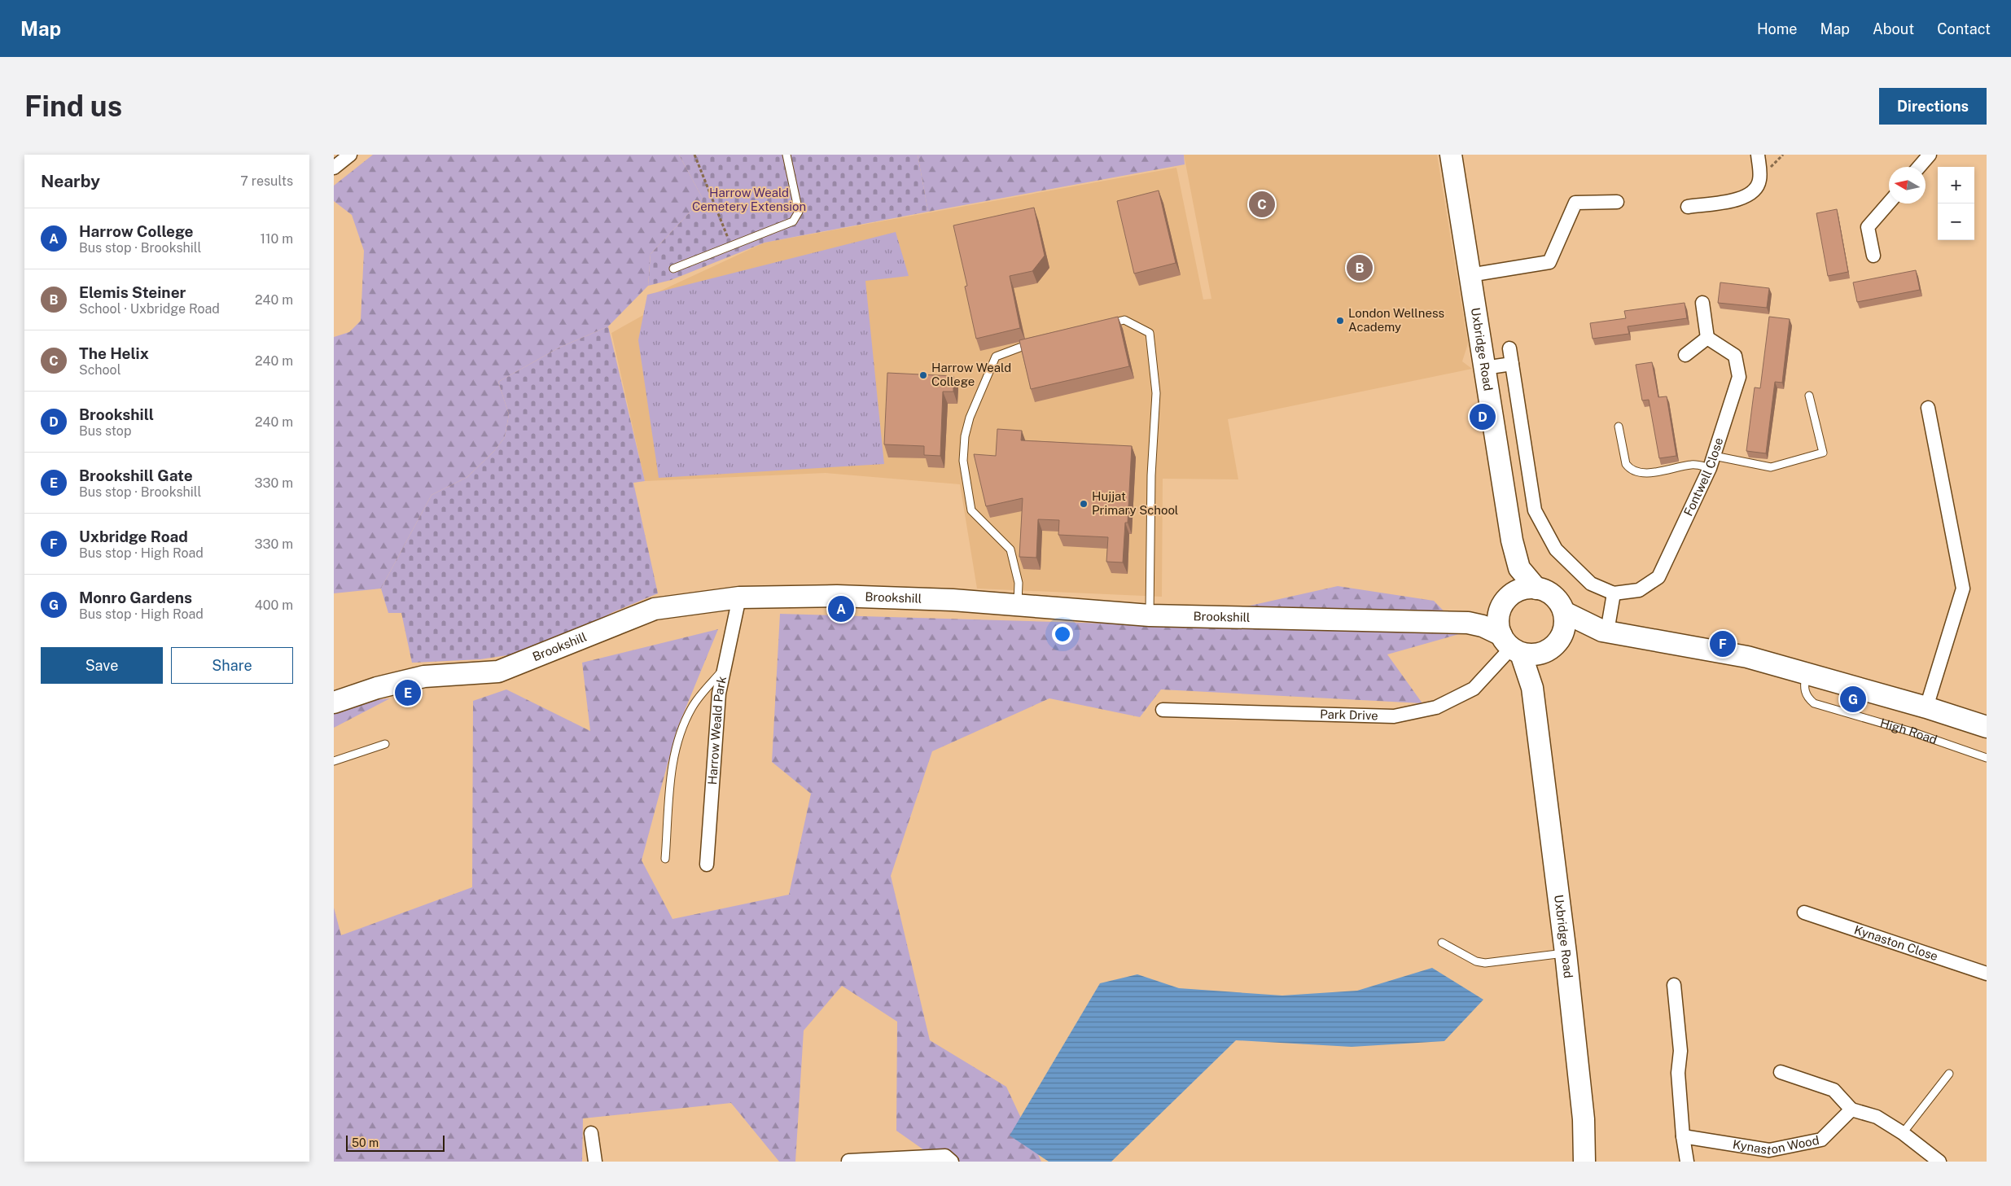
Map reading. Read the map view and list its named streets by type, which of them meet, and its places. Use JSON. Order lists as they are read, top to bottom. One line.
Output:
{"streets":{"main road":["Uxbridge Road","Brookshill"],"street":["Fontwell Close","Park Drive","Harrow Weald Park","Kynaston Close","Kynaston Wood"],"lane":["High Road"]},"crossings":[["Uxbridge Road","Brookshill"],["Uxbridge Road","Park Drive"],["Brookshill","Park Drive"],["Brookshill","Harrow Weald Park"]],"parks":["Harrow Weald Cemetery Extension"],"places":["London Wellness Academy","Harrow Weald College","Hujjat Primary School"],"scale_bar":"50 m","north":"left","page":{"header":"Map","nav":["Home","Map","About","Contact"],"buttons":["Directions",["Save","Share"]],"title":"Find us","heading":["Nearby","7 results"],"map_buttons":["+","−"],"pins":["C","B","D","A","F","E","G"],"list":[{"mark":"A","name":"Harrow College","note":"Bus stop · Brookshill","value":"110 m"},{"mark":"B","name":"Elemis Steiner","note":"School · Uxbridge Road","value":"240 m"},{"mark":"C","name":"The Helix","note":"School","value":"240 m"},{"mark":"D","name":"Brookshill","note":"Bus stop","value":"240 m"},{"mark":"E","name":"Brookshill Gate","note":"Bus stop · Brookshill","value":"330 m"},{"mark":"F","name":"Uxbridge Road","note":"Bus stop · High Road","value":"330 m"},{"mark":"G","name":"Monro Gardens","note":"Bus stop · High Road","value":"400 m"}],"scale":"50 m"}}
